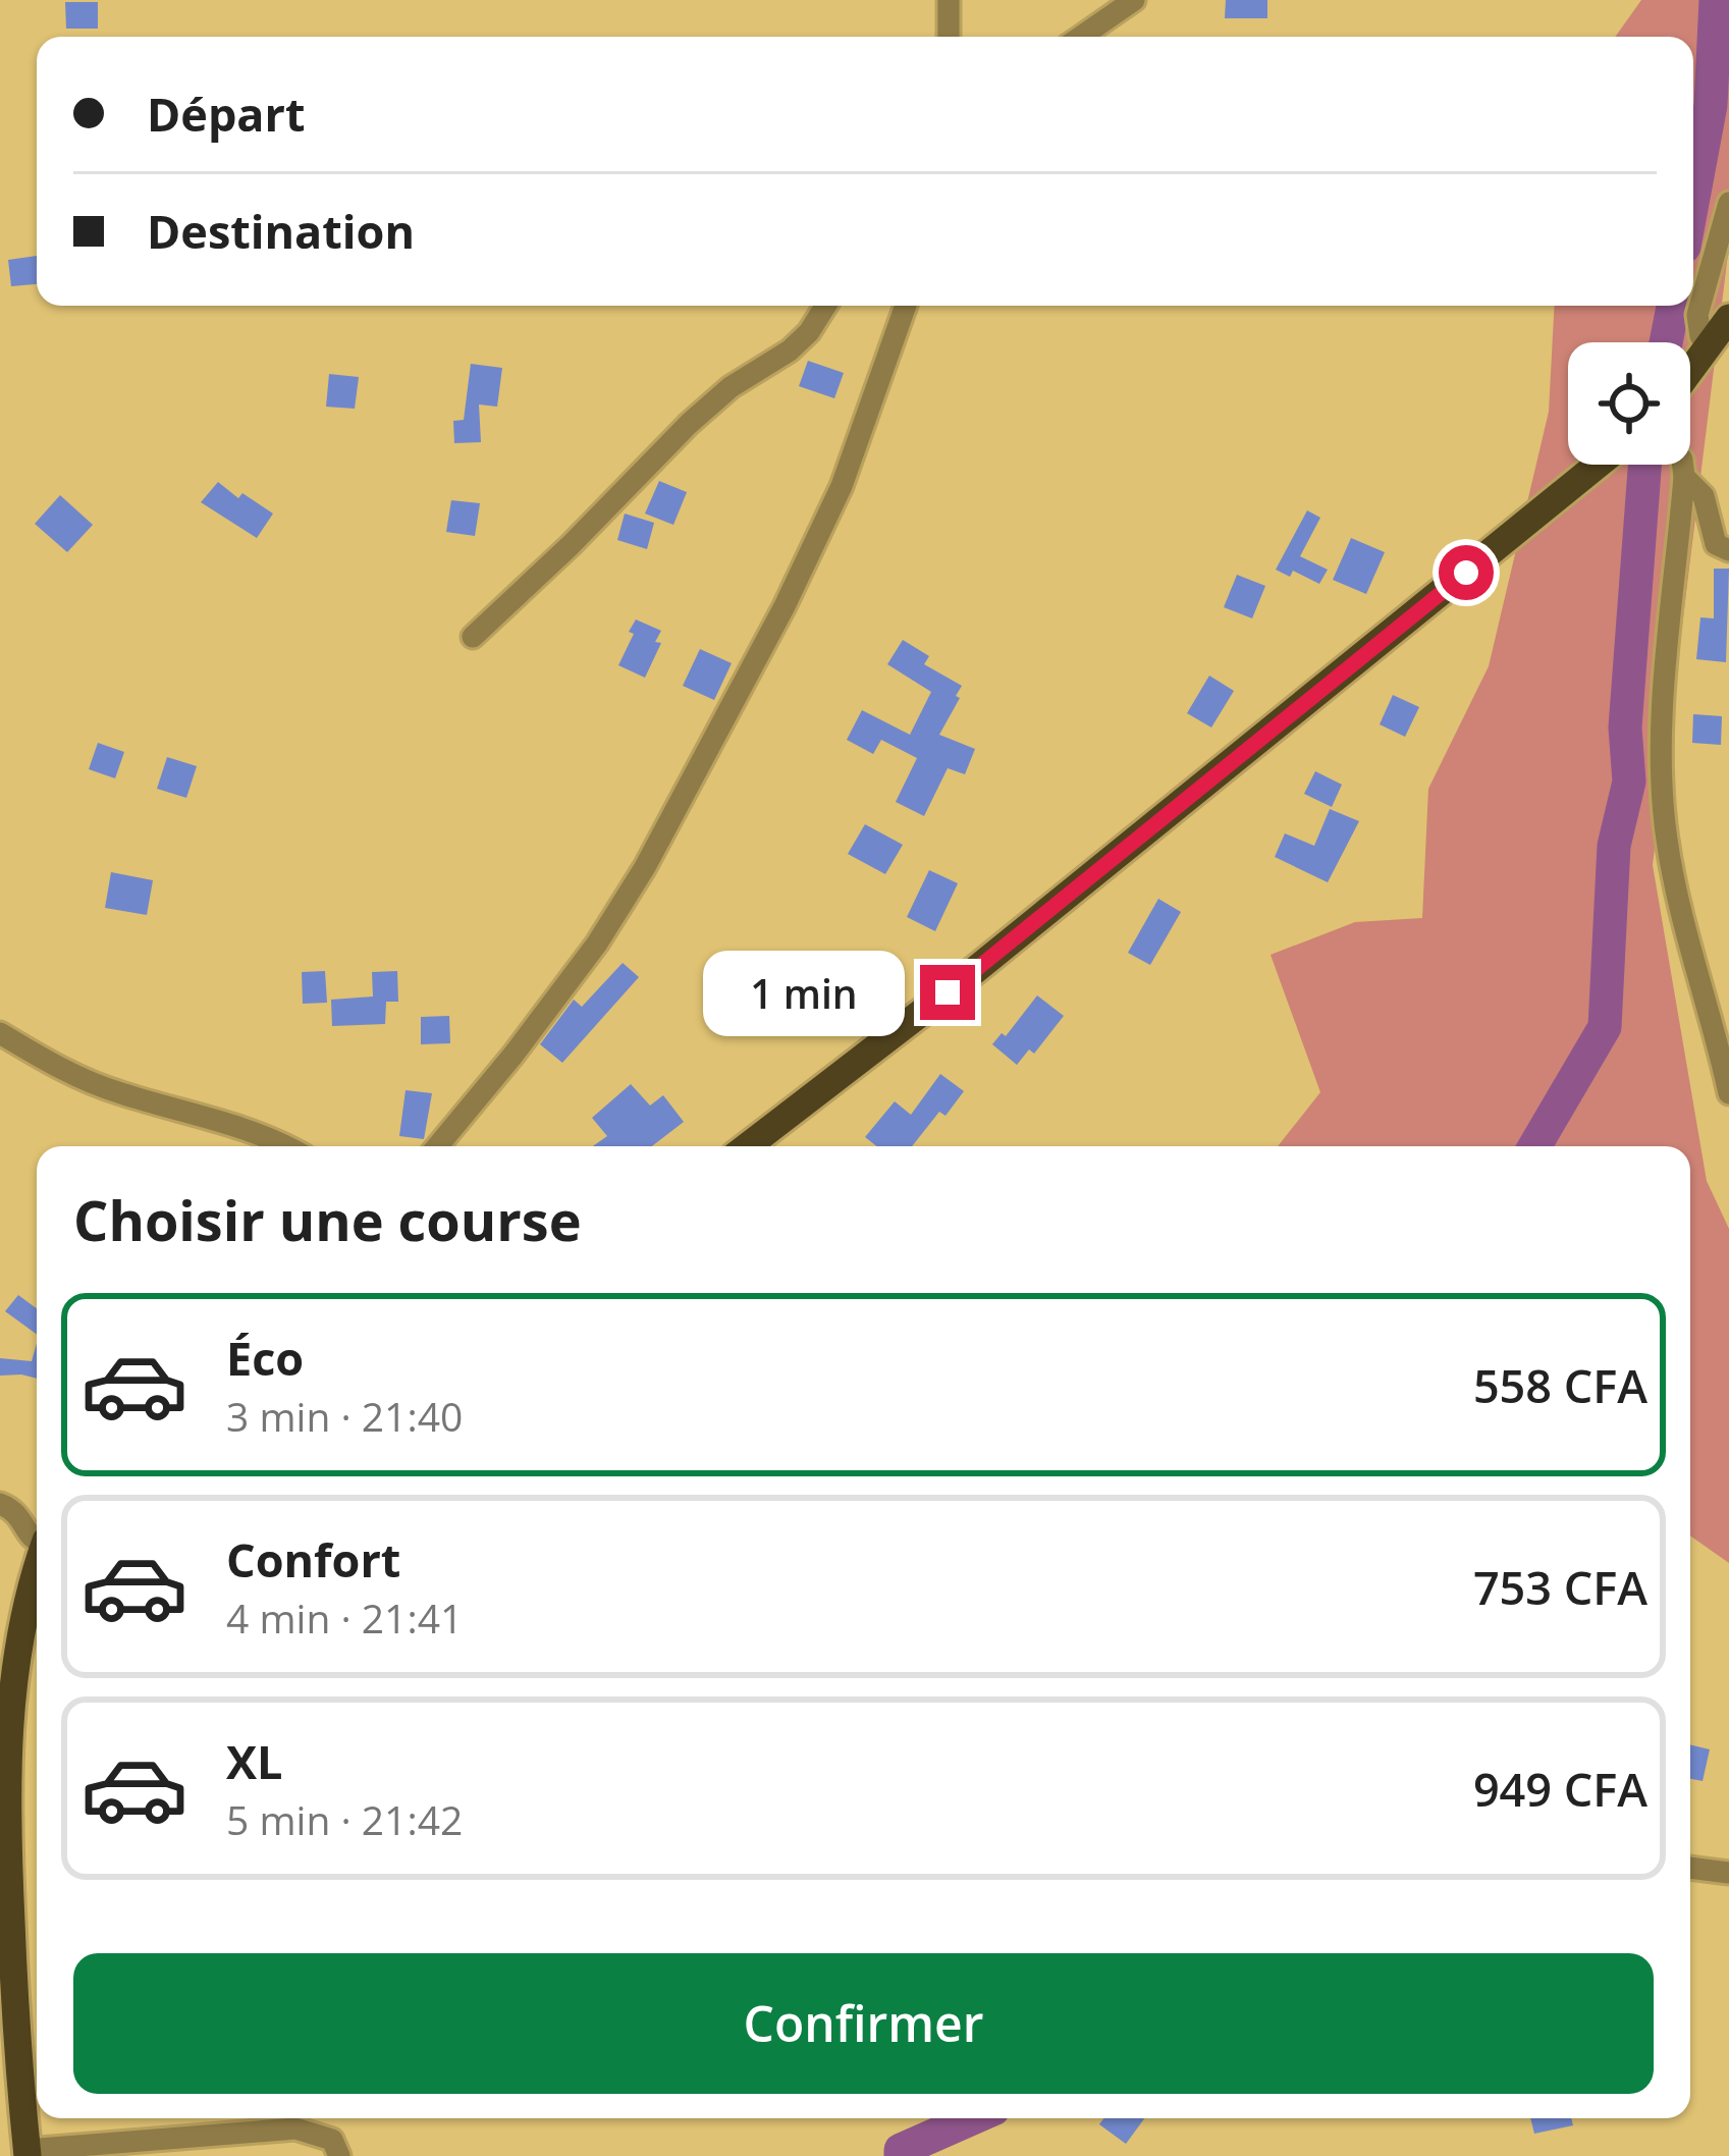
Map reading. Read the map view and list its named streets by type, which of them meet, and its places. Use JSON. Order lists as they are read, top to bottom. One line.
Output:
{"page":{"banner":["Départ","Destination"],"bubble":"1 min","heading":"Choisir une course","list":[{"name":"Éco","note":"3 min · 21:40","value":"558 CFA"},{"name":"Confort","note":"4 min · 21:41","value":"753 CFA"},{"name":"XL","note":"5 min · 21:42","value":"949 CFA"}],"buttons":"Confirmer"}}
